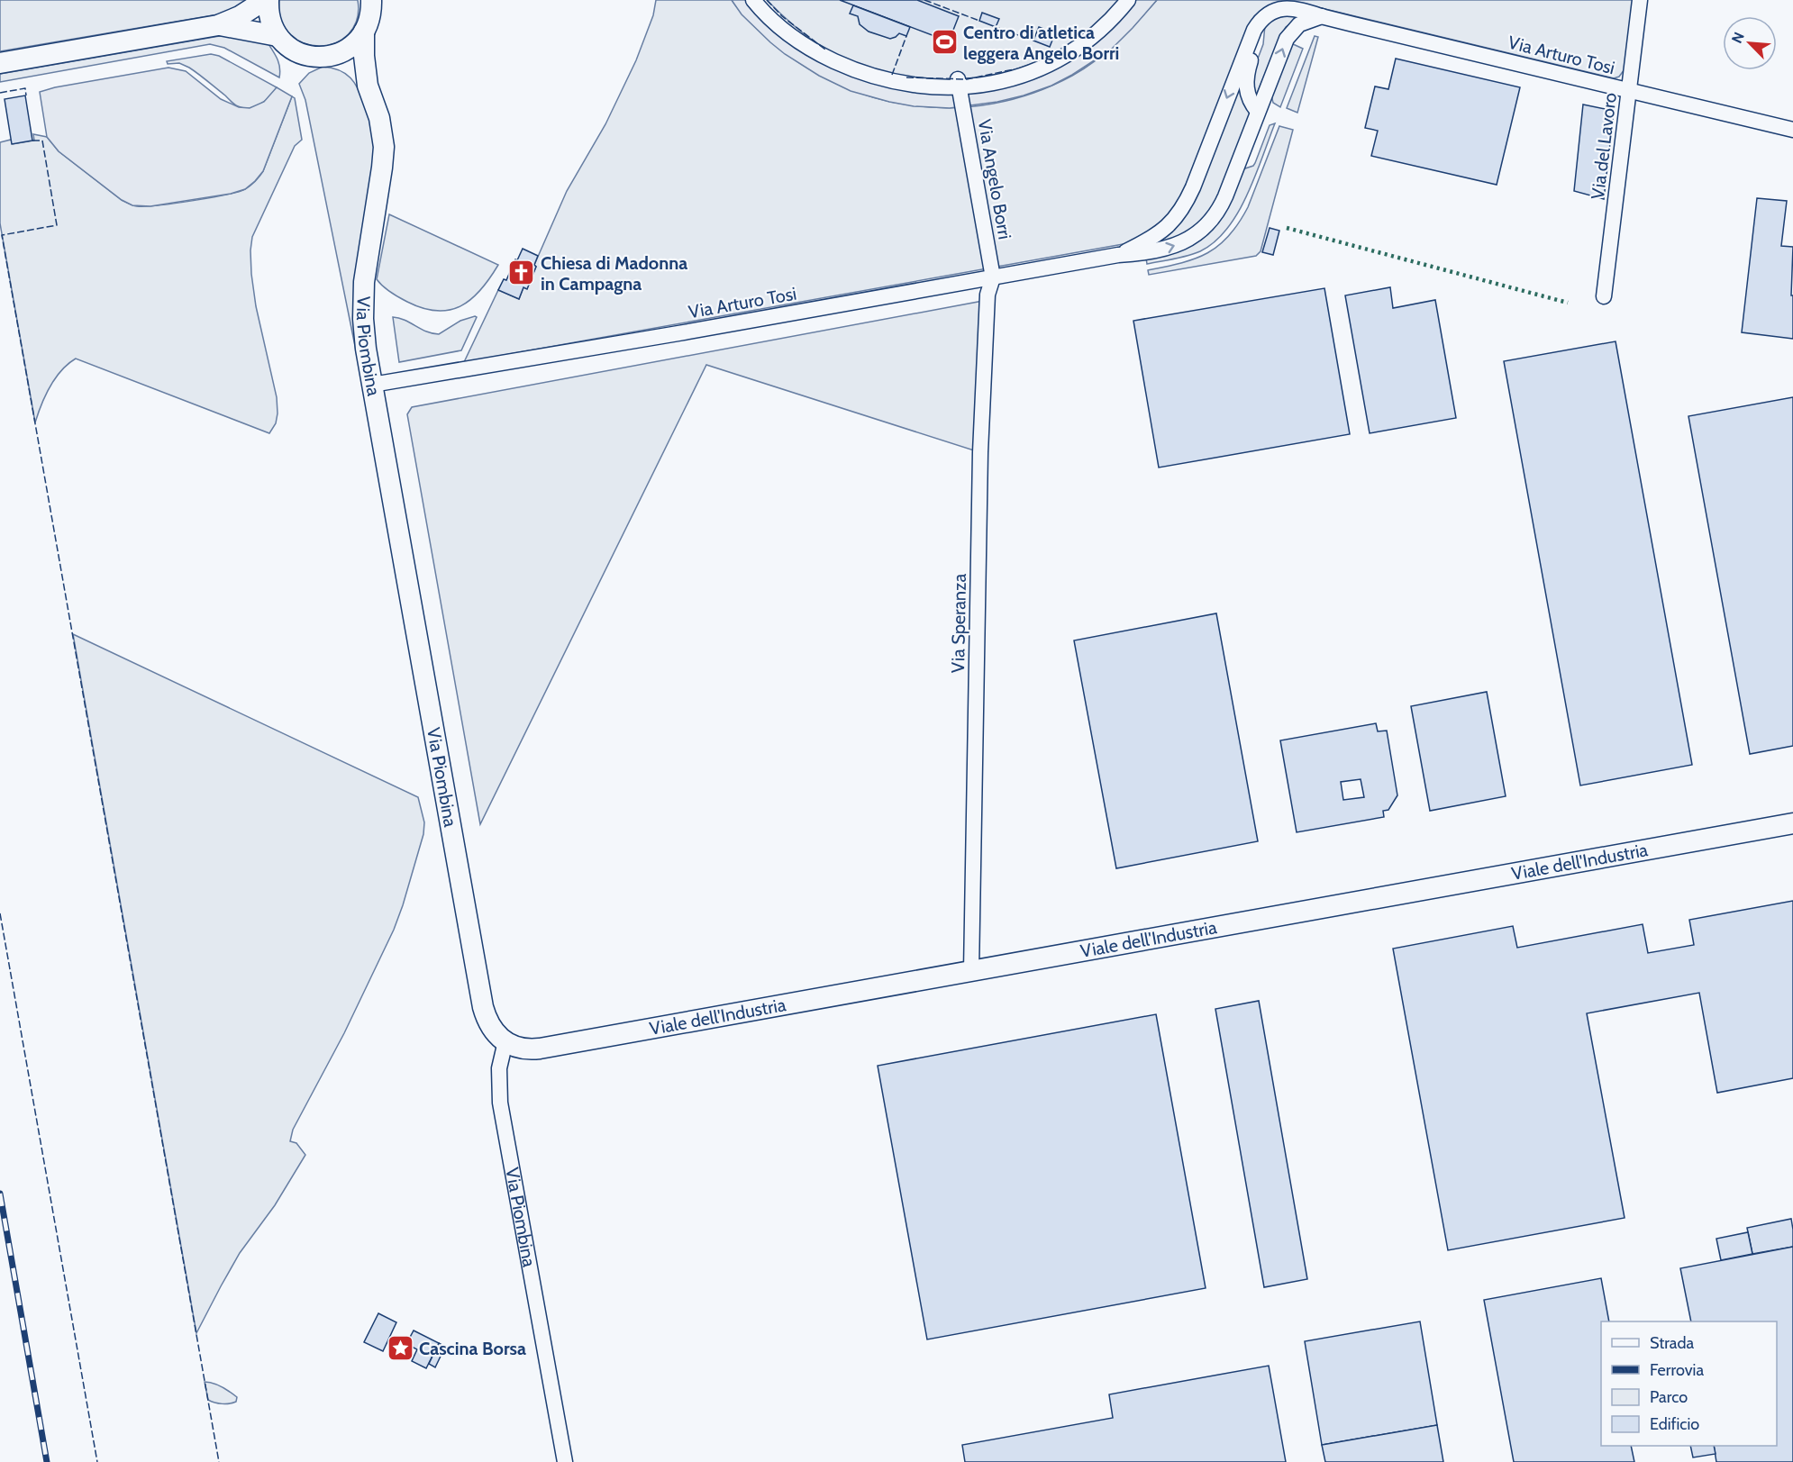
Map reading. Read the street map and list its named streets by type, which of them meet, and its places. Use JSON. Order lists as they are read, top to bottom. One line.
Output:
{"streets":{"street":["Via Arturo Tosi","Via del Lavoro","Via Angelo Borri","Via Piombina","Via Speranza","Viale dell'Industria"]},"crossings":[["Via Arturo Tosi","Via del Lavoro"],["Via Arturo Tosi","Via Angelo Borri"],["Via Arturo Tosi","Via Piombina"],["Via Arturo Tosi","Via Speranza"],["Via Angelo Borri","Via Speranza"],["Via Piombina","Viale dell'Industria"],["Via Speranza","Viale dell'Industria"]],"places":{"sports":["Centro di atletica leggera Angelo Borri"],"church":["Chiesa di Madonna in Campagna"],"place":["Cascina Borsa"]},"legend":["Strada","Ferrovia","Parco","Edificio"],"north":"top left"}
